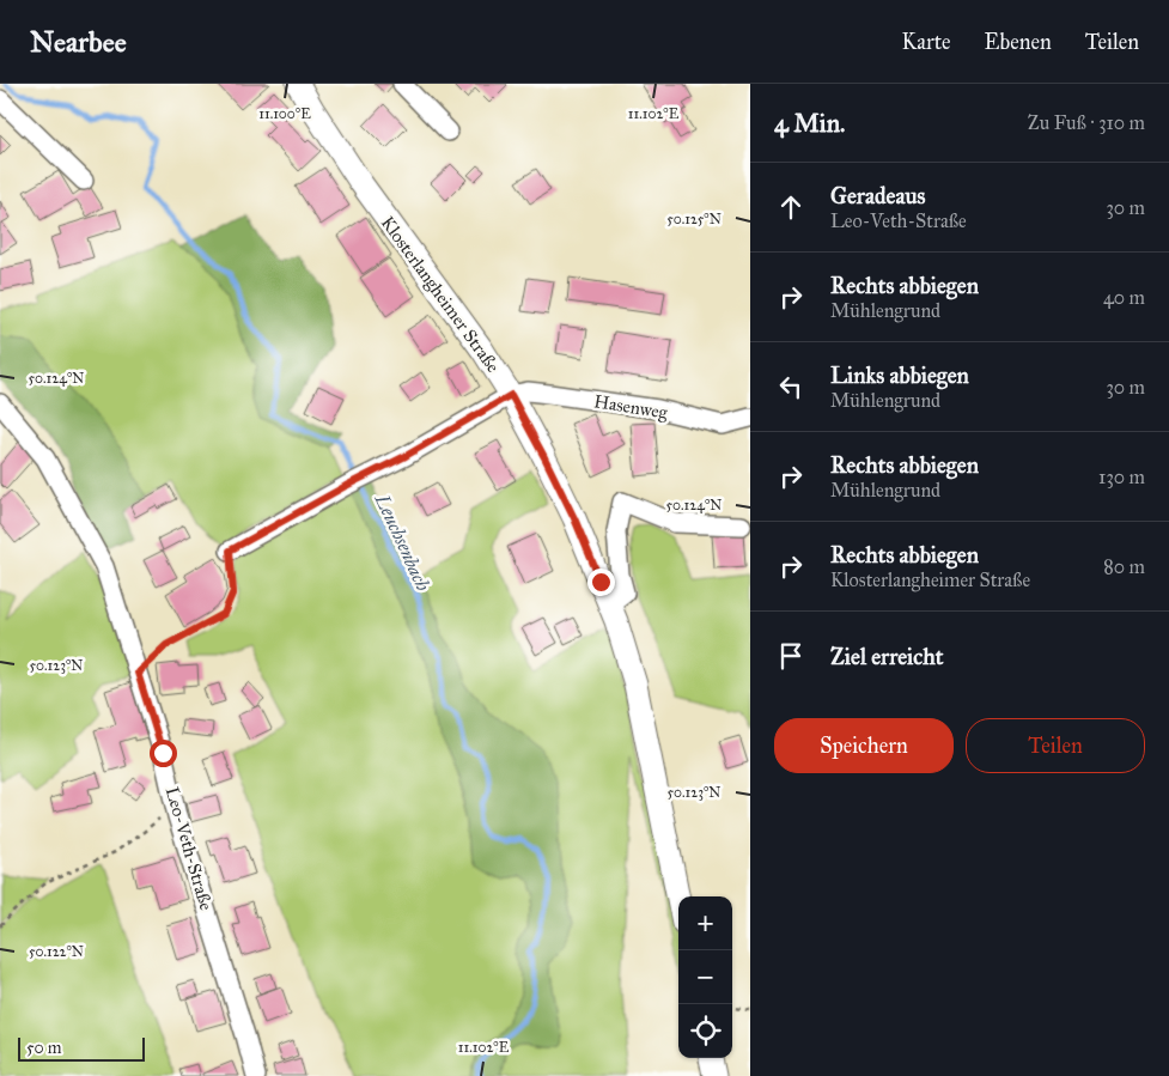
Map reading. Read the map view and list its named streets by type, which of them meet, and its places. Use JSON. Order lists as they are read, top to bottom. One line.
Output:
{"streets":{"main road":["Klosterlangheimer Straße"],"street":["Hasenweg","Leo-Veth-Straße"]},"crossings":[["Klosterlangheimer Straße","Hasenweg"]],"water":["Leuchsenbach"],"scale_bar":"50 m","page":{"header":"Nearbee","nav":["Karte","Ebenen","Teilen"],"heading":["4 Min.","Zu Fuß · 310 m"],"list":[["Geradeaus","Leo-Veth-Straße","30 m"],["Rechts abbiegen","Mühlengrund","40 m"],["Links abbiegen","Mühlengrund","30 m"],["Rechts abbiegen","Mühlengrund","130 m"],["Rechts abbiegen","Klosterlangheimer Straße","80 m"],"Ziel erreicht"],"buttons":["Speichern","Teilen"],"map_buttons":["+","−"],"scale":"50 m"},"coordinates":["11.100°E","11.102°E","50.125°N","50.124°N","50.123°N","50.122°N"]}
